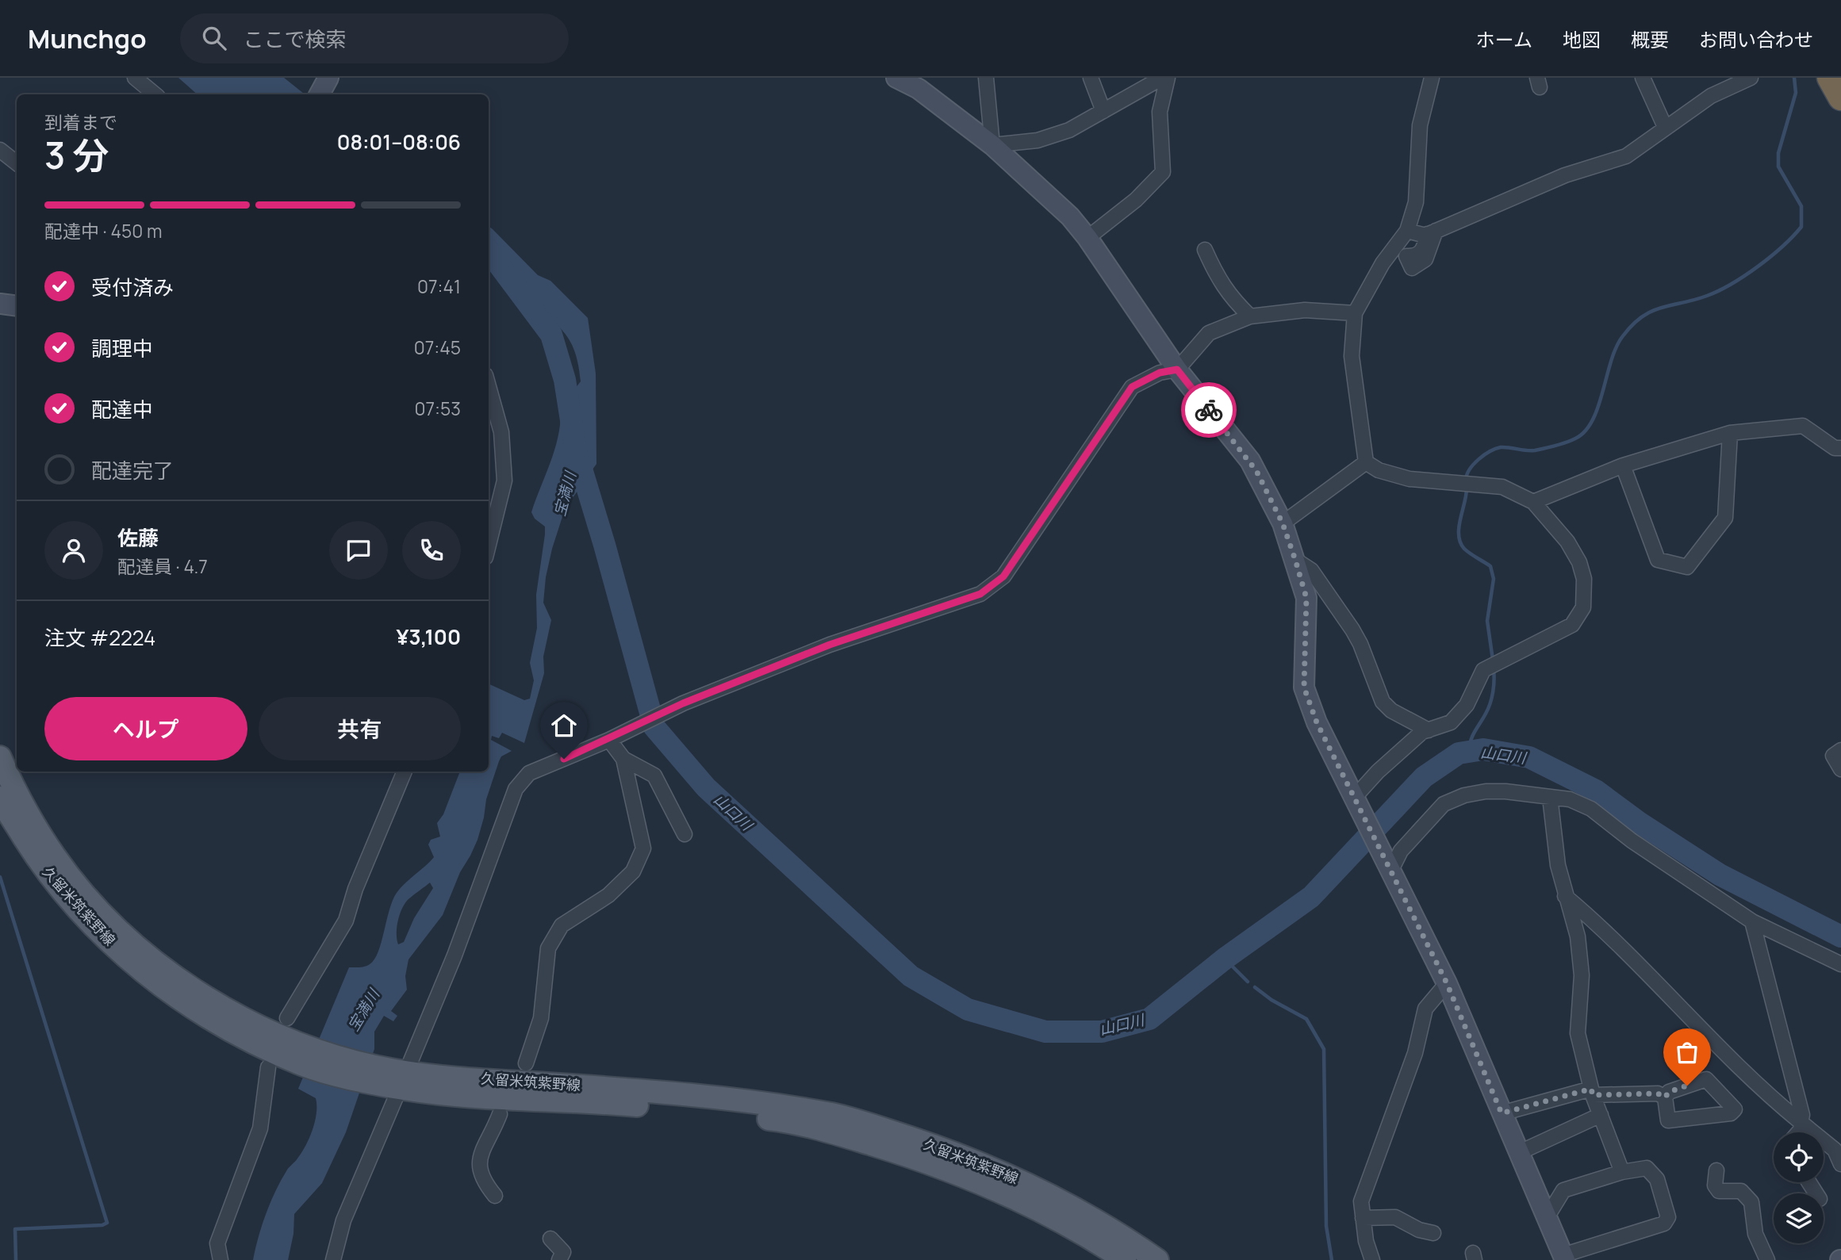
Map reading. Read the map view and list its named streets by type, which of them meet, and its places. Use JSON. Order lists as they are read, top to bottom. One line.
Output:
{"streets":{"main road":["久留米筑紫野線"]},"water":["宝満川","山口川"],"page":{"header":"Munchgo","search":"ここで検索","nav":["ホーム","地図","概要","お問い合わせ"],"heading":["3 分","到着まで","08:01–08:06"],"panel":["佐藤","配達員 · 4.7","注文 #2224","¥3,100"],"bar":"配達中 · 450 m","list":[["受付済み","07:41"],["調理中","07:45"],["配達中","07:53"],"配達完了"],"buttons":["ヘルプ","共有"]}}
